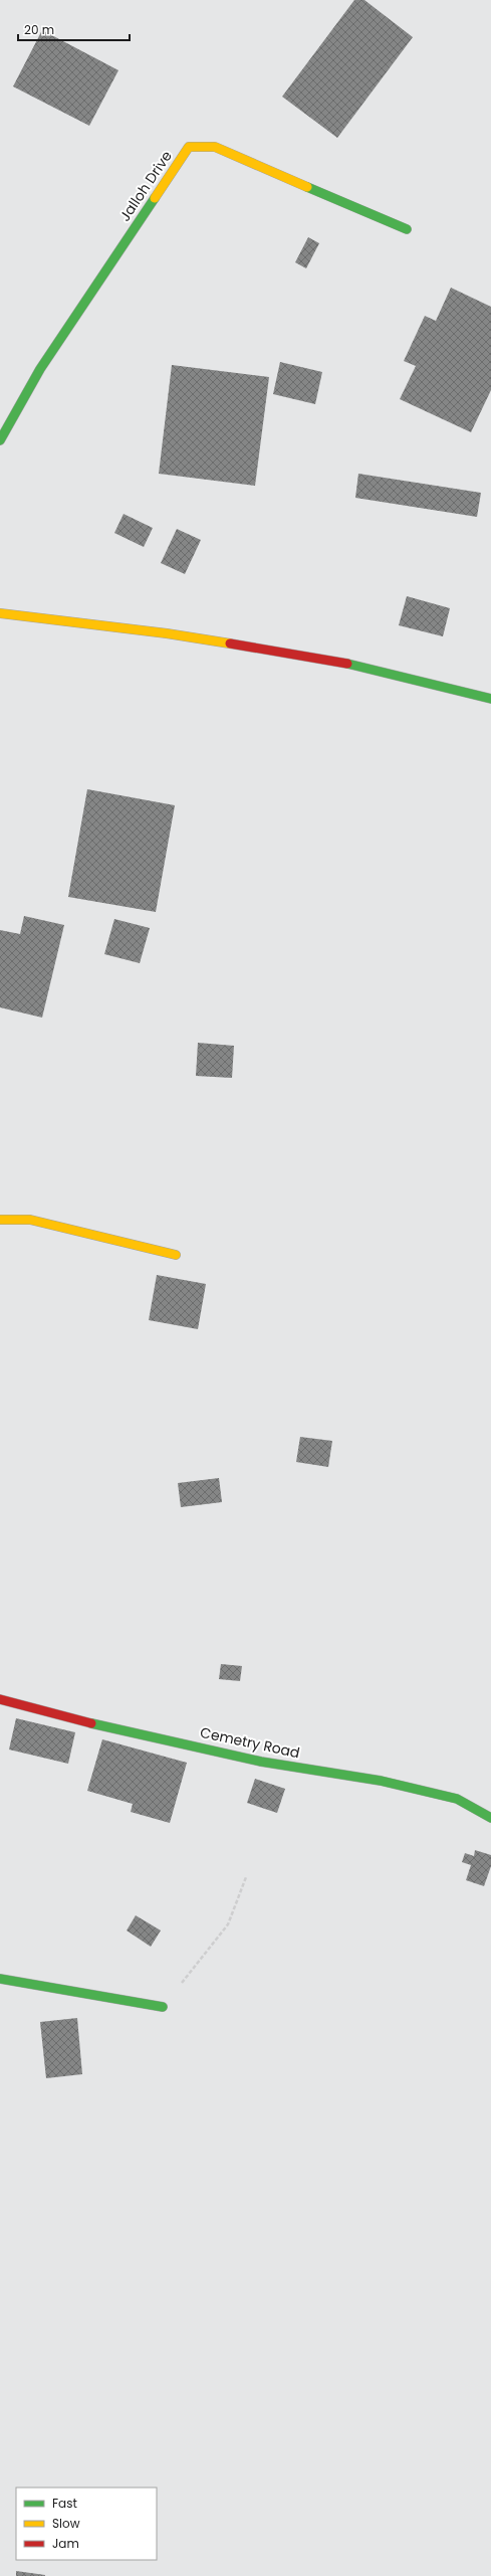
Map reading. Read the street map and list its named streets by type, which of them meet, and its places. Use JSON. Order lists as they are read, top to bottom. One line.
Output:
{"streets":{"street":["Jalloh Drive","Cemetry Road"]},"legend":["Fast","Slow","Jam"],"scale_bar":"20 m"}
